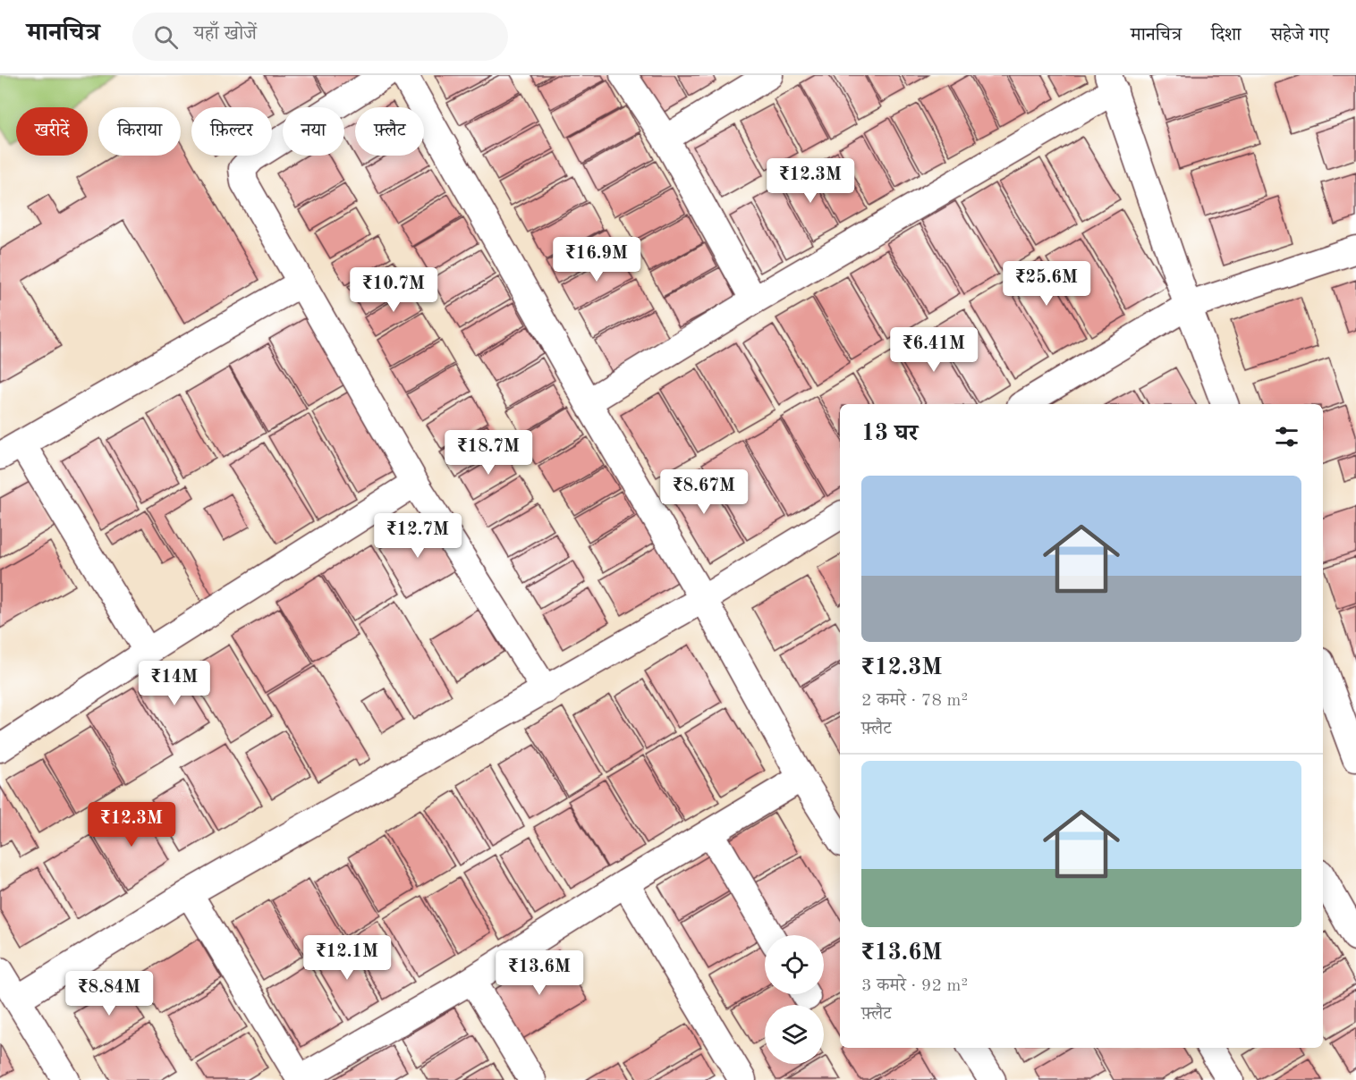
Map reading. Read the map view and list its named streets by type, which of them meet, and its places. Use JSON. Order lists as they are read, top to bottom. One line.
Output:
{"page":{"header":"मानचित्र","search":"यहाँ खोजें","nav":["मानचित्र","दिशा","सहेजे गए"],"chip":["खरीदें","किराया","फ़िल्टर","नया","फ़्लैट"],"price":["₹12.3M","₹16.9M","₹25.6M","₹10.7M","₹6.41M","₹18.7M","₹8.67M","₹12.7M","₹14M","₹12.3M","₹12.1M","₹13.6M","₹8.84M"],"heading":"13 घर","list":[{"name":"₹12.3M","note":"2 कमरे · 78 m² · फ़्लैट"},{"name":"₹13.6M","note":"3 कमरे · 92 m² · फ़्लैट"}]}}
